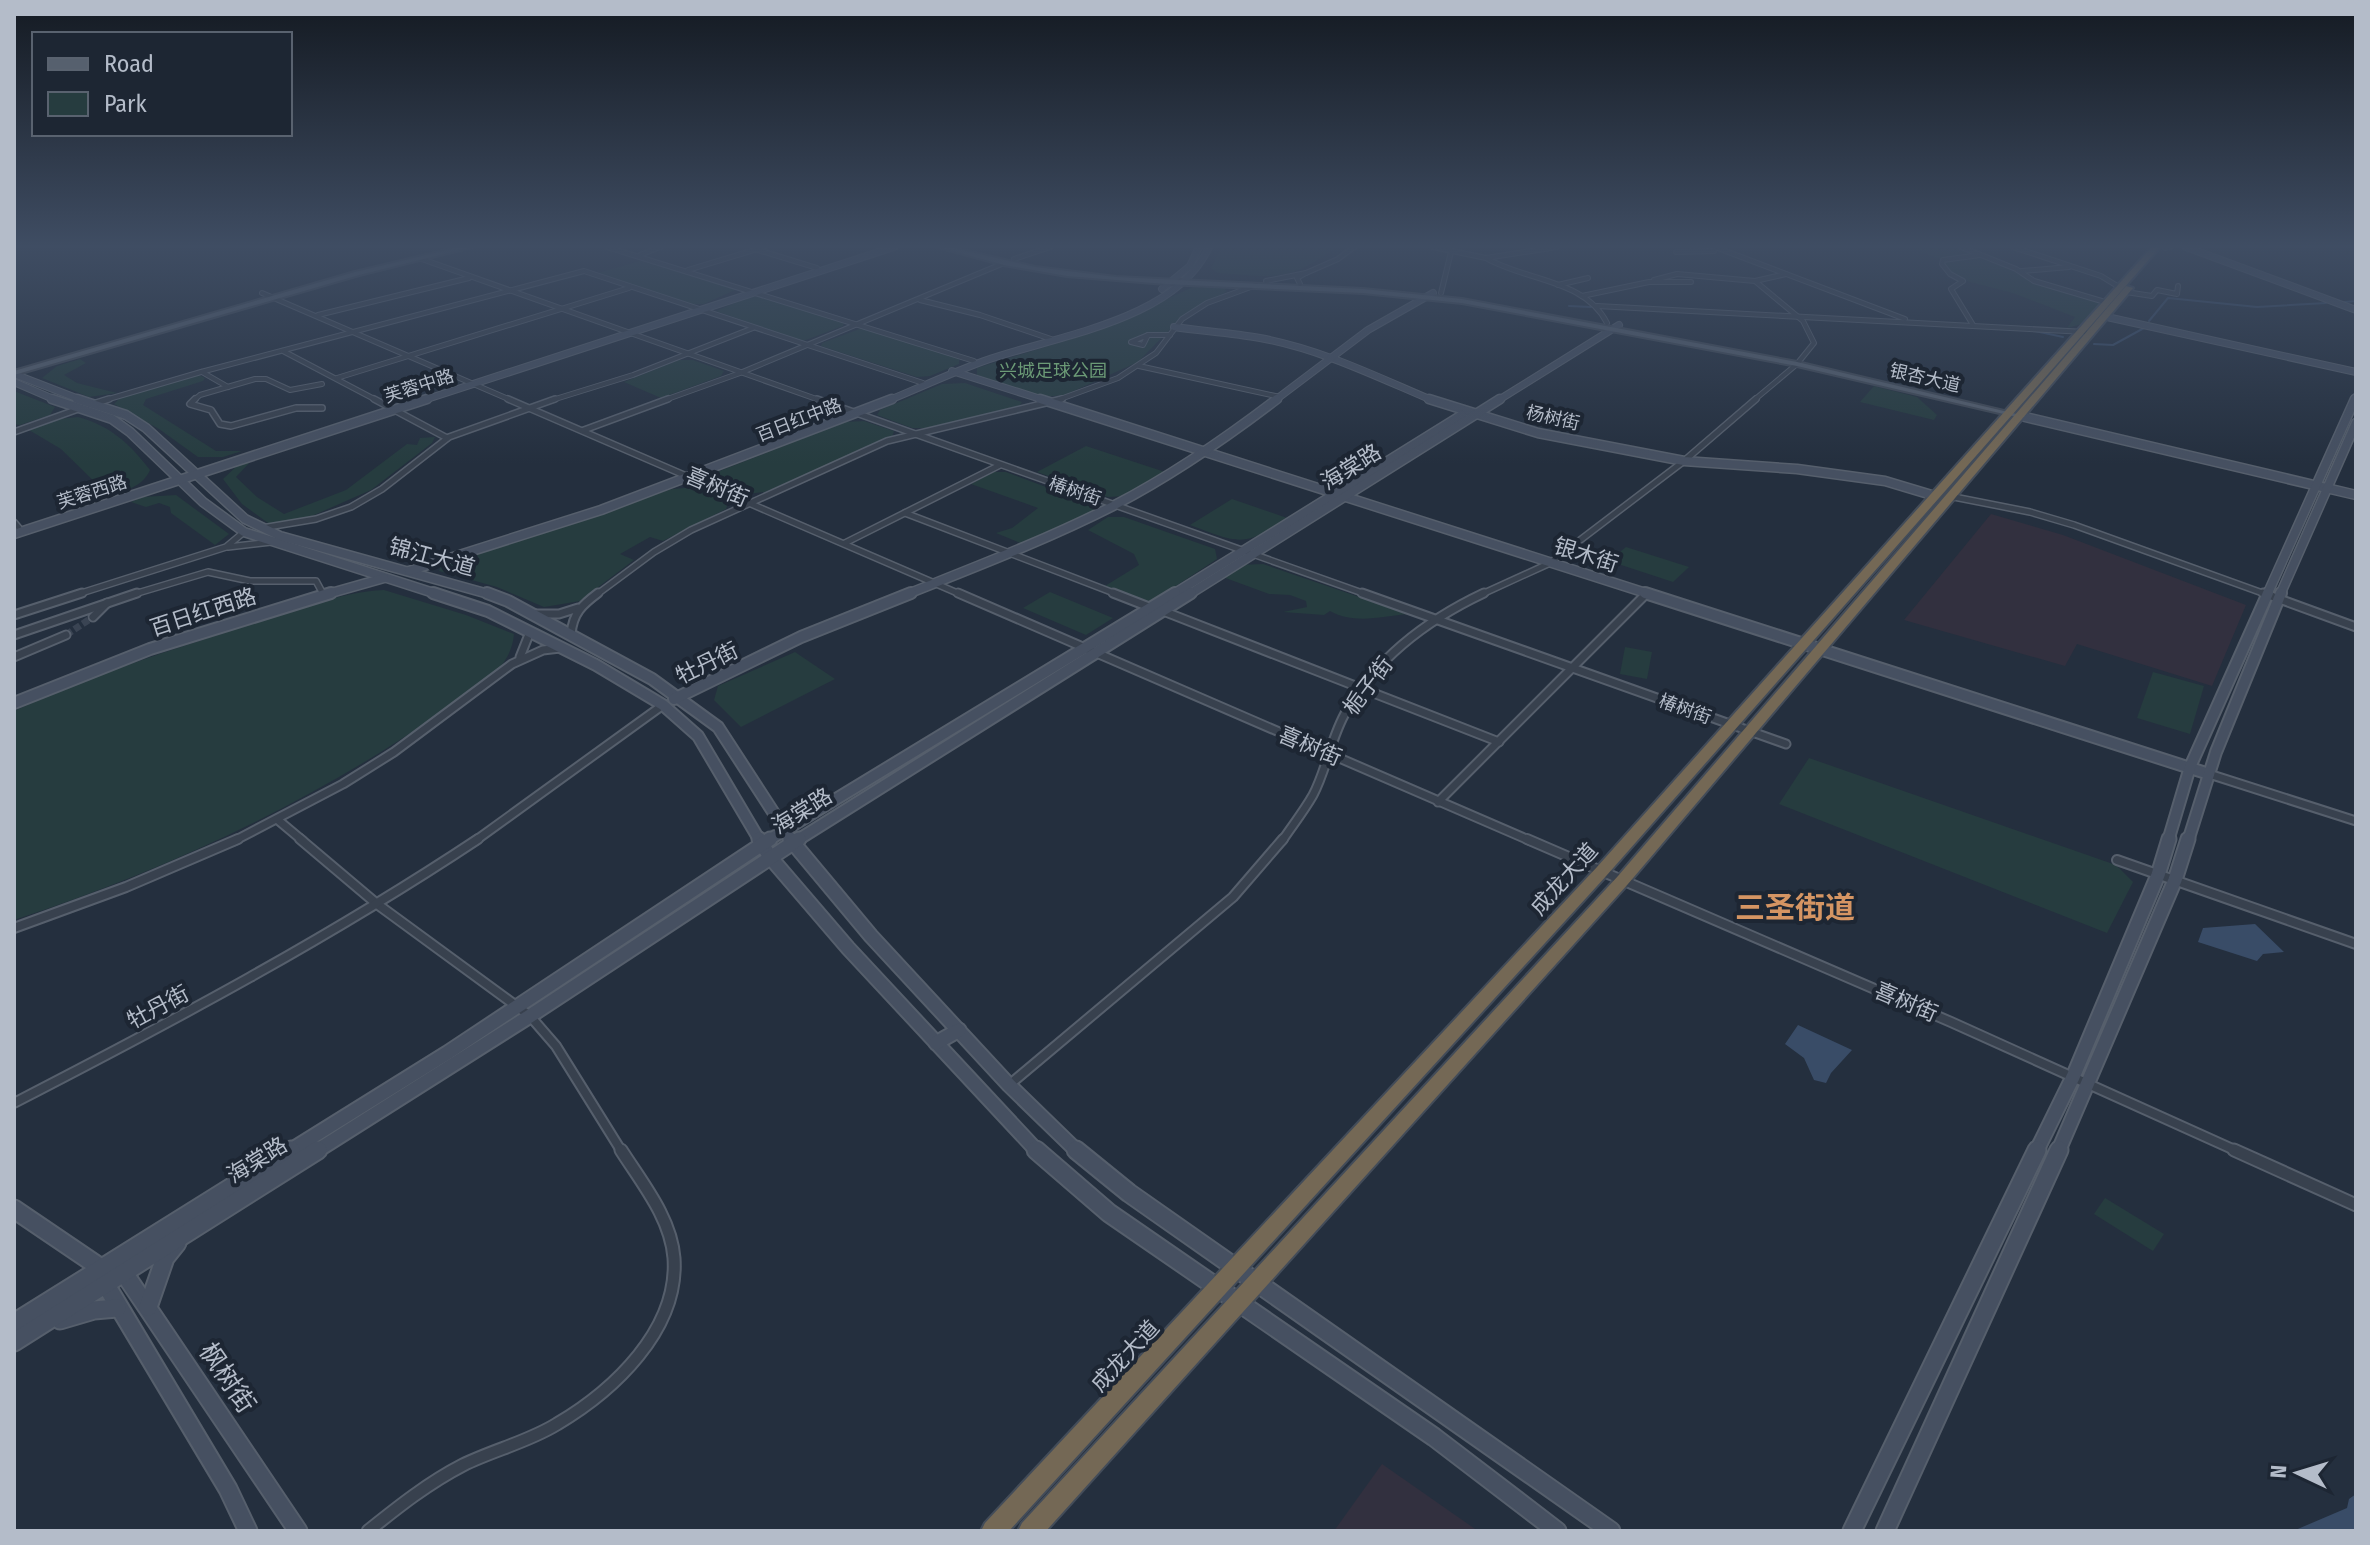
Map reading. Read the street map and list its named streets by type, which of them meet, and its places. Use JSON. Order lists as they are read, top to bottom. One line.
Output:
{"streets":{"highway":["成龙大道"],"main road":["银杏大道"],"street":["芙蓉中路","杨树街","百日红中路","海棠路","喜树街","椿树街","芙蓉西路","银木街","锦江大道","百日红西路","牡丹街","栀子街","枫树街"]},"crossings":[["银杏大道","海棠路"],["银杏大道","栀子街"],["银杏大道","成龙大道"],["芙蓉中路","喜树街"],["芙蓉中路","椿树街"],["芙蓉中路","芙蓉西路"],["芙蓉中路","锦江大道"],["杨树街","海棠路"],["杨树街","牡丹街"],["杨树街","栀子街"],["杨树街","成龙大道"],["百日红中路","喜树街"],["百日红中路","椿树街"],["百日红中路","银木街"],["百日红中路","锦江大道"],["百日红中路","百日红西路"],["海棠路","喜树街"],["海棠路","椿树街"],["海棠路","银木街"],["海棠路","锦江大道"],["海棠路","枫树街"],["喜树街","牡丹街"],["喜树街","栀子街"],["喜树街","成龙大道"],["椿树街","牡丹街"],["椿树街","栀子街"],["椿树街","成龙大道"],["芙蓉西路","锦江大道"],["银木街","牡丹街"],["银木街","栀子街"],["银木街","成龙大道"],["锦江大道","百日红西路"],["锦江大道","牡丹街"],["锦江大道","栀子街"],["锦江大道","成龙大道"]],"districts":["三圣街道"],"parks":["兴城足球公园"],"legend":["Road","Park"],"north":"left"}
